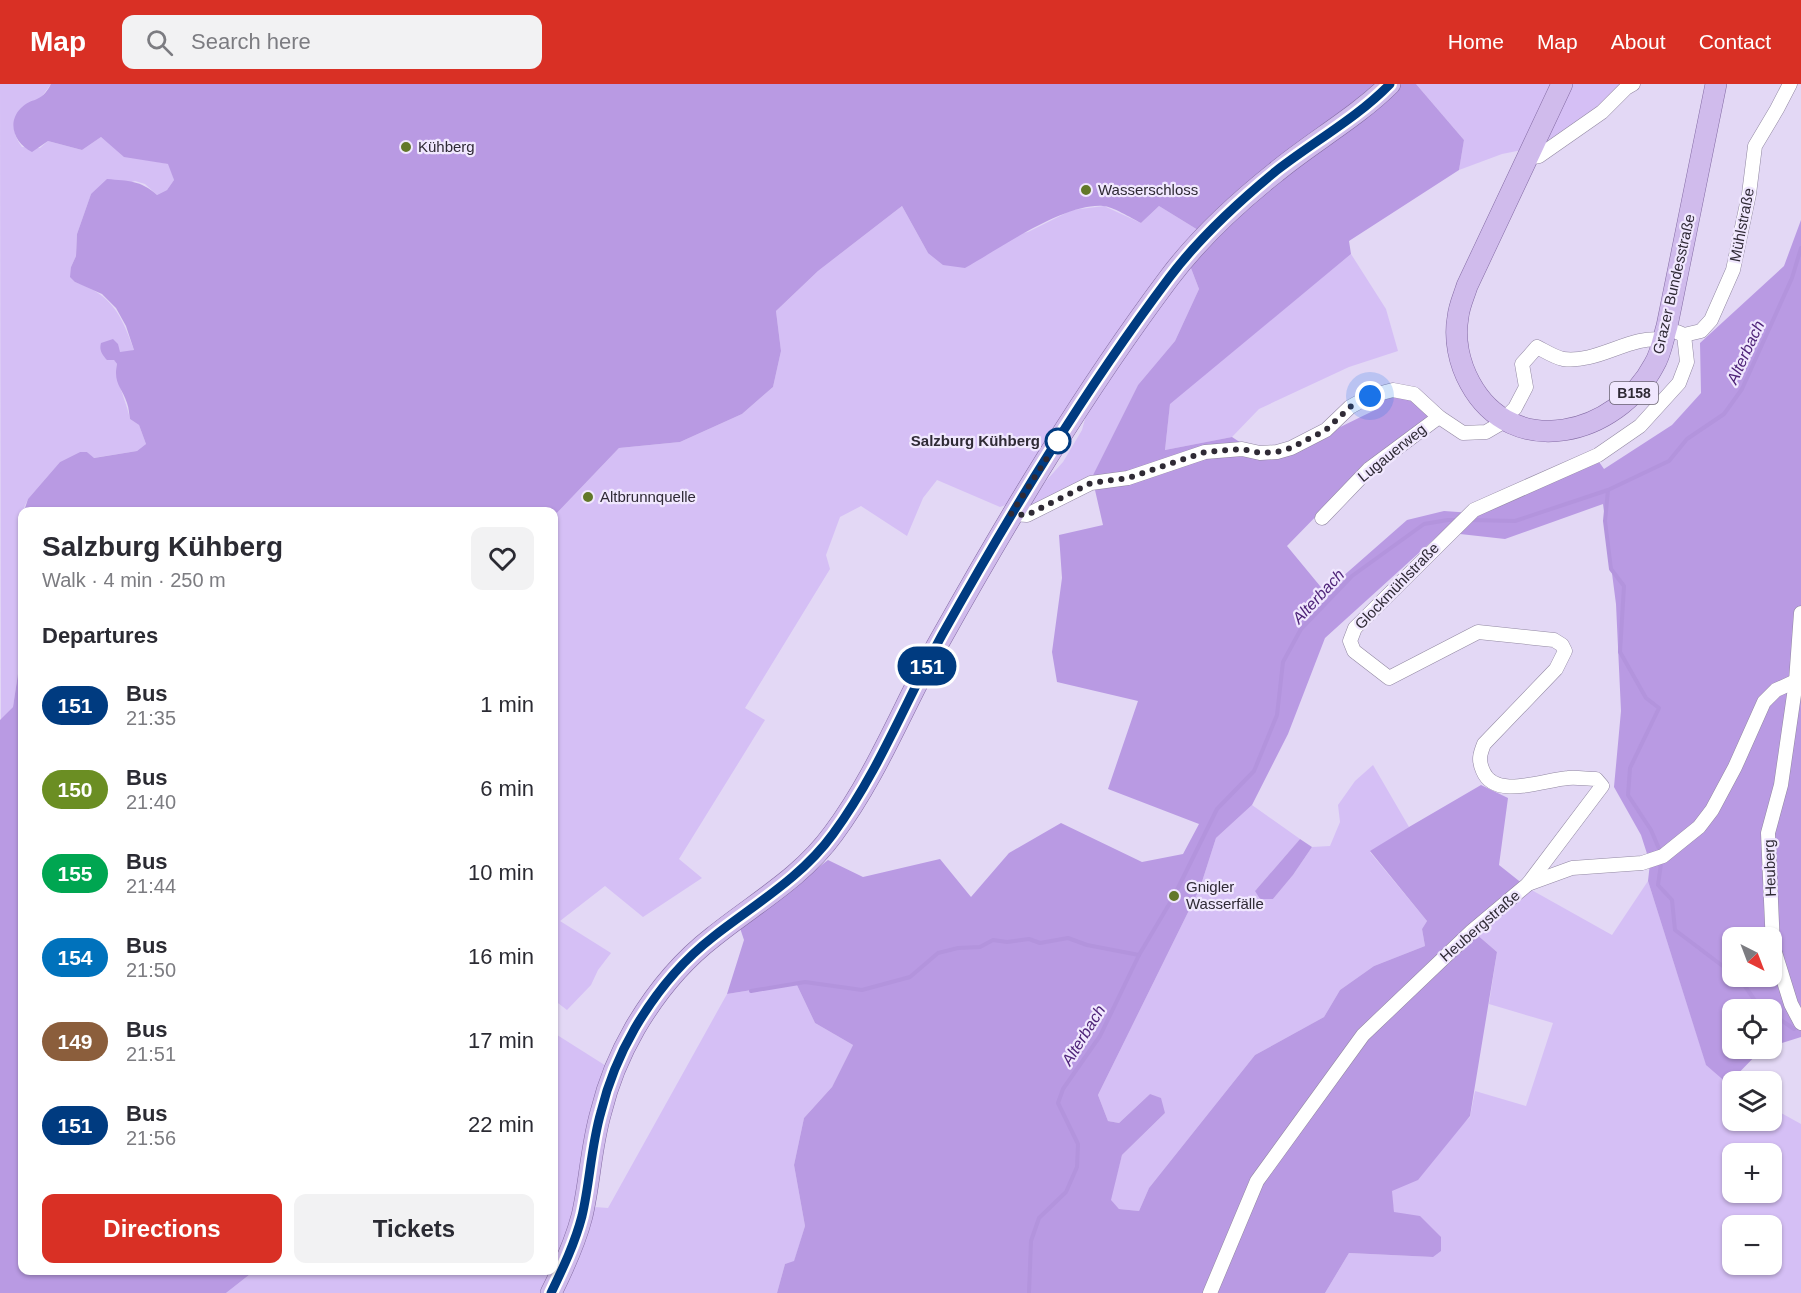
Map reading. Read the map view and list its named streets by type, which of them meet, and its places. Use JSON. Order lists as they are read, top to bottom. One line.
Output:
{"streets":{"main road":["Grazer Bundesstraße","B158"],"street":["Mühlstraße","Lugauerweg","Glockmühlstraße","Heuberg","Heubergstraße"]},"crossings":[["Mühlstraße","Grazer Bundesstraße"],["Mühlstraße","Lugauerweg"],["Mühlstraße","Glockmühlstraße"],["Grazer Bundesstraße","Glockmühlstraße"],["Glockmühlstraße","Heubergstraße"],["Heuberg","Heubergstraße"]],"water":["Alterbach"],"places":["Kühberg","Wasserschloss","Salzburg Kühberg","Altbrunnquelle","Gnigler Wasserfälle"],"lines":["bus line 151"],"north":"bottom right","page":{"header":"Map","search":"Search here","nav":["Home","Map","About","Contact"],"on_map":"151","heading":[["Salzburg Kühberg","Walk · 4 min · 250 m"],"Departures"],"list":[{"mark":"151","name":"Bus","note":"21:35","value":"1 min"},{"mark":"150","name":"Bus","note":"21:40","value":"6 min"},{"mark":"155","name":"Bus","note":"21:44","value":"10 min"},{"mark":"154","name":"Bus","note":"21:50","value":"16 min"},{"mark":"149","name":"Bus","note":"21:51","value":"17 min"},{"mark":"151","name":"Bus","note":"21:56","value":"22 min"}],"map_buttons":["+","−"],"buttons":["Directions","Tickets"]}}
